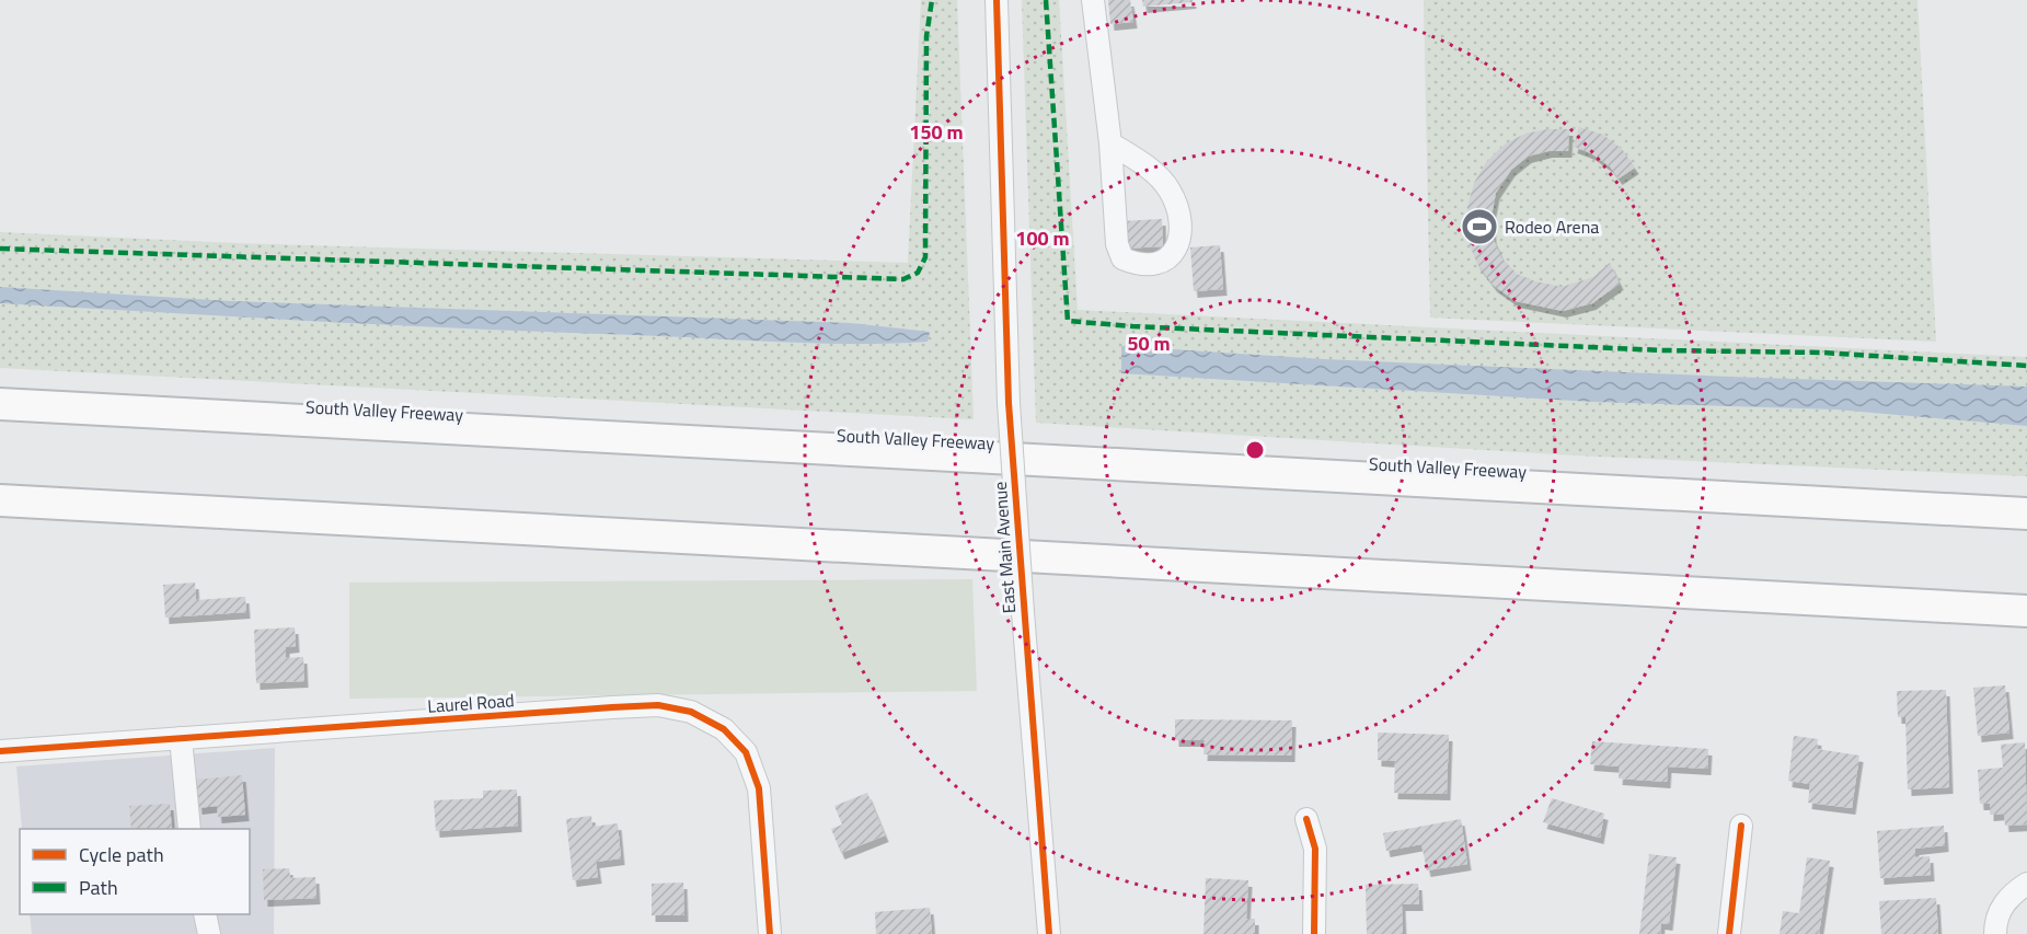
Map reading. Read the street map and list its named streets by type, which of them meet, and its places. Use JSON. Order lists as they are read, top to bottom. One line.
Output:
{"streets":{"highway":["South Valley Freeway"],"street":["East Main Avenue","Laurel Road"]},"places":{"sports":["Rodeo Arena"]},"legend":["Cycle path","Path"],"rings":["150 m","100 m","50 m"]}
